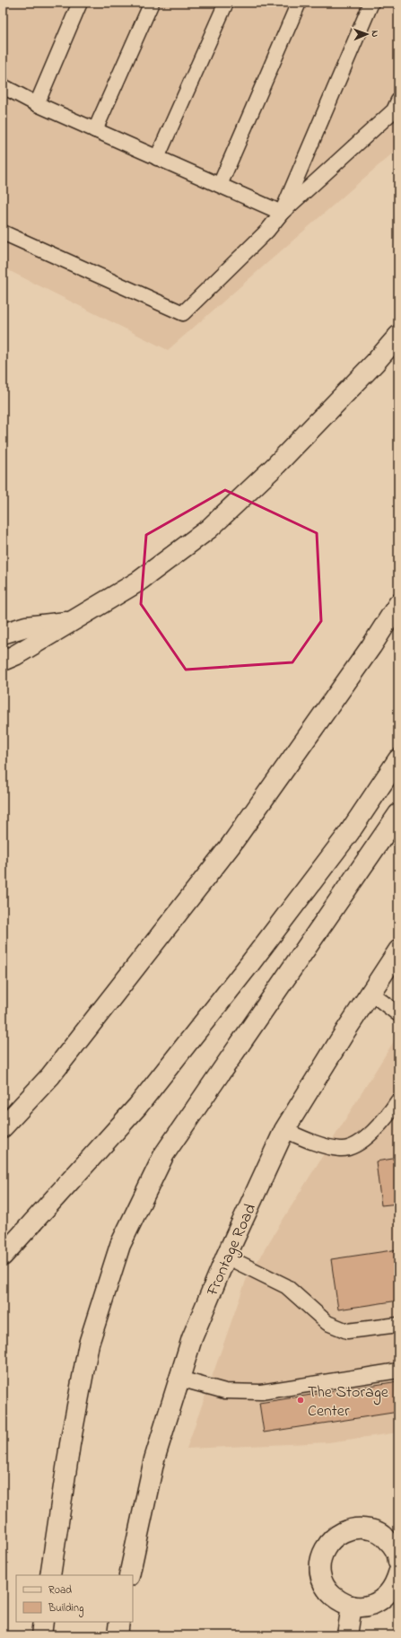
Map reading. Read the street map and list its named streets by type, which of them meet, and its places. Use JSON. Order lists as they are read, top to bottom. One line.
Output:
{"streets":{"main road":["Frontage Road"]},"places":["The Storage Center"],"legend":["Road","Building"],"north":"right"}
